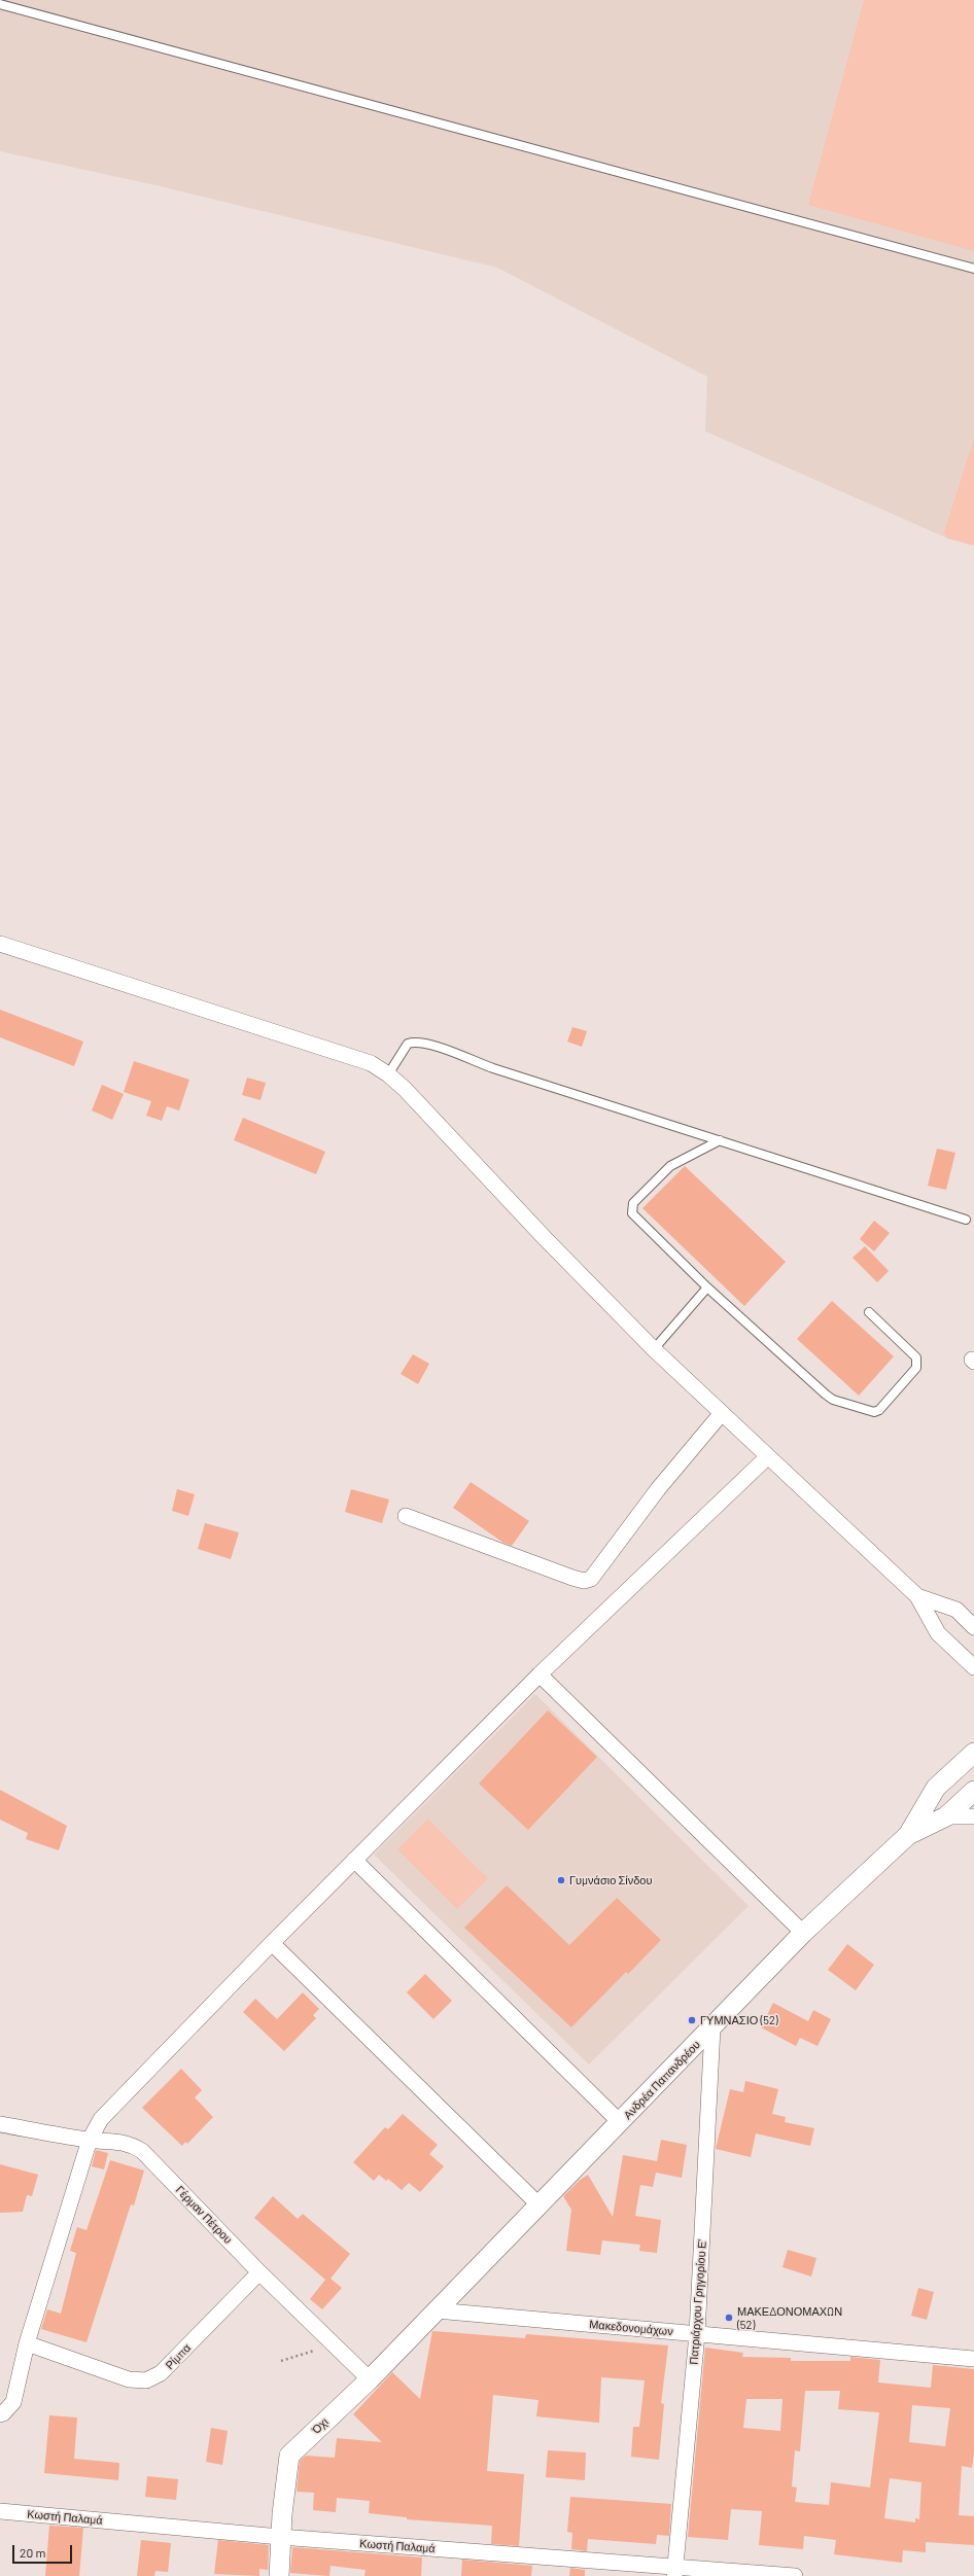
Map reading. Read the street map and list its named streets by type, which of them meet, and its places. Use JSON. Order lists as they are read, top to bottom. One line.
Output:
{"streets":{"street":["Ανδρέα Παπανδρέου","Γέρμαν Πέτρου","Πατριάρχου Γρηγορίου Ε'","Μακεδονομάχων","Ρίμπα","Όχι","Κωστή Παλαμά"]},"crossings":[["Ανδρέα Παπανδρέου","Πατριάρχου Γρηγορίου Ε'"],["Ανδρέα Παπανδρέου","Μακεδονομάχων"],["Ανδρέα Παπανδρέου","Όχι"],["Γέρμαν Πέτρου","Ρίμπα"],["Γέρμαν Πέτρου","Όχι"],["Πατριάρχου Γρηγορίου Ε'","Μακεδονομάχων"],["Πατριάρχου Γρηγορίου Ε'","Κωστή Παλαμά"],["Μακεδονομάχων","Όχι"],["Όχι","Κωστή Παλαμά"]],"places":["Γυμνάσιο Σίνδου","ΓΥΜΝΑΣΙΟ (52)","ΜΑΚΕΔΟΝΟΜΑΧΩΝ (52)"],"scale_bar":"20 m"}
